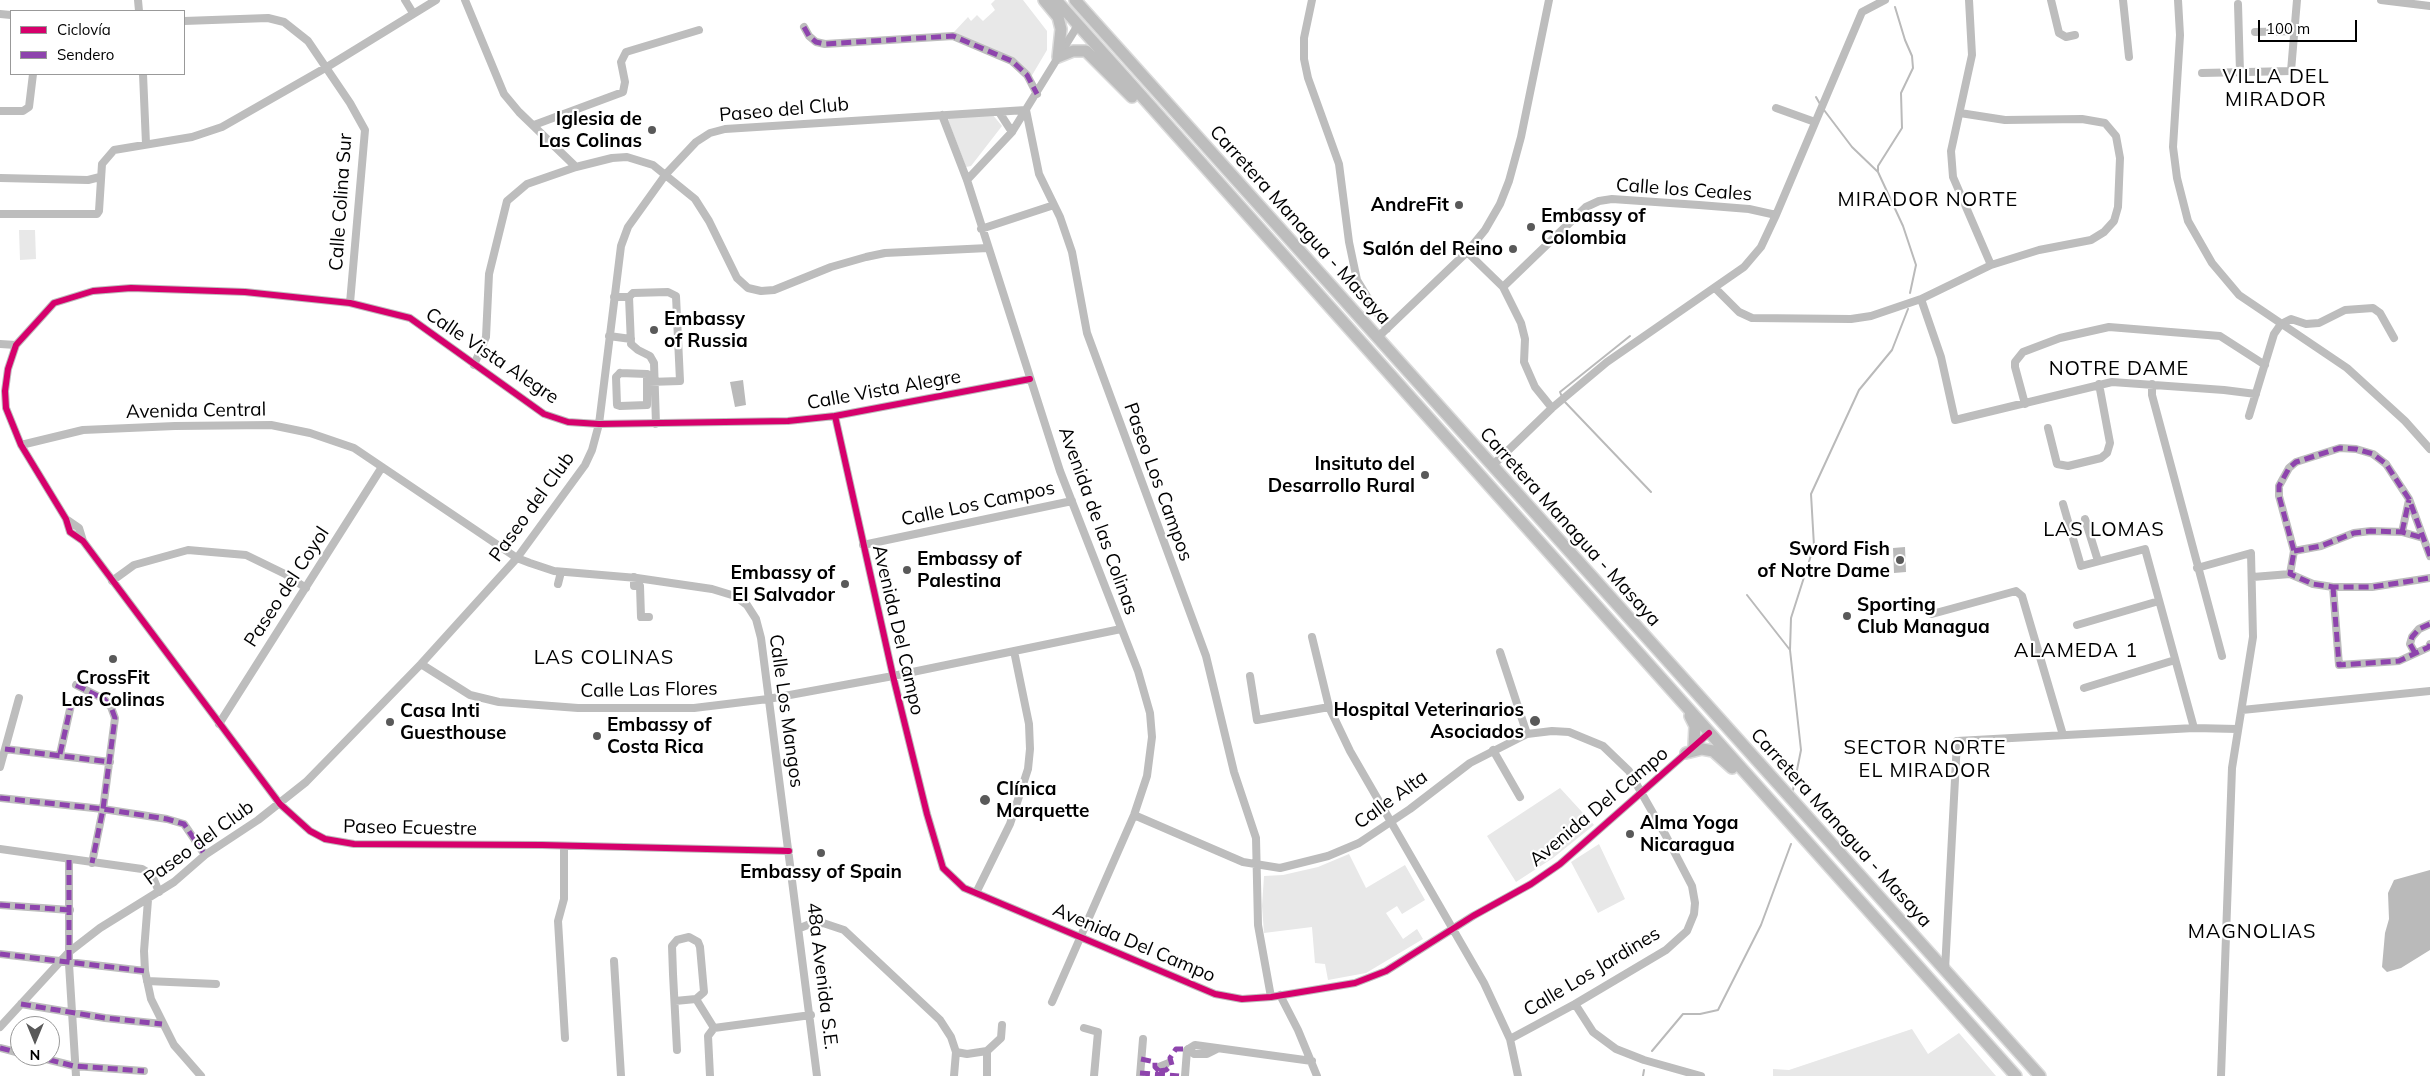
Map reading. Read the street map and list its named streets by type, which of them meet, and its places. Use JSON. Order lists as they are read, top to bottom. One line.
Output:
{"streets":{"highway":["Carretera Managua - Masaya"],"street":["Paseo del Club","Calle los Ceales","Calle Colina Sur","Calle Vista Alegre","Avenida Central","Paseo Los Campos","Calle Los Campos","Avenida de las Colinas","Paseo del Coyol","Avenida Del Campo","Calle Las Flores","Calle Los Mangos","Calle Alta","Paseo Ecuestre","Calle Los Jardines","48a Avenida S.E."]},"crossings":[["Paseo del Club","Calle Vista Alegre"],["Paseo del Club","Avenida Central"],["Paseo del Club","Paseo Los Campos"],["Paseo del Club","Avenida de las Colinas"],["Paseo del Club","Calle Las Flores"],["Paseo del Club","Calle Los Mangos"],["Paseo del Club","Paseo Ecuestre"],["Calle Colina Sur","Calle Vista Alegre"],["Carretera Managua - Masaya","Avenida Del Campo"],["Calle Vista Alegre","Avenida de las Colinas"],["Calle Vista Alegre","Avenida Del Campo"],["Calle Vista Alegre","Paseo Ecuestre"],["Avenida Central","Paseo del Coyol"],["Avenida Central","Calle Los Mangos"],["Avenida Central","Paseo Ecuestre"],["Paseo Los Campos","Avenida Del Campo"],["Paseo Los Campos","Calle Alta"],["Calle Los Campos","Avenida de las Colinas"],["Calle Los Campos","Avenida Del Campo"],["Avenida de las Colinas","Avenida Del Campo"],["Avenida de las Colinas","Calle Las Flores"],["Avenida de las Colinas","Calle Alta"],["Paseo del Coyol","Paseo Ecuestre"],["Avenida Del Campo","Calle Las Flores"],["Avenida Del Campo","Calle Alta"],["Avenida Del Campo","Calle Los Jardines"],["Calle Las Flores","Calle Los Mangos"],["Calle Los Mangos","Paseo Ecuestre"],["Calle Los Mangos","48a Avenida S.E."],["Calle Alta","Calle Los Jardines"],["Paseo Ecuestre","48a Avenida S.E."]],"districts":["VILLA DEL MIRADOR","MIRADOR NORTE","NOTRE DAME","LAS LOMAS","ALAMEDA 1","LAS COLINAS","SECTOR NORTE EL MIRADOR","MAGNOLIAS"],"places":["Iglesia de Las Colinas","AndreFit","Embassy of Colombia","Salón del Reino","Embassy of Russia","Insituto del Desarrollo Rural","Sword Fish of Notre Dame","Embassy of Palestina","Embassy of El Salvador","Sporting Club Managua","CrossFit Las Colinas","Hospital Veterinarios Asociados","Casa Inti Guesthouse","Embassy of Costa Rica","Clínica Marquette","Alma Yoga Nicaragua","Embassy of Spain"],"legend":["Ciclovía","Sendero"],"scale_bar":"100 m","north":"bottom"}
